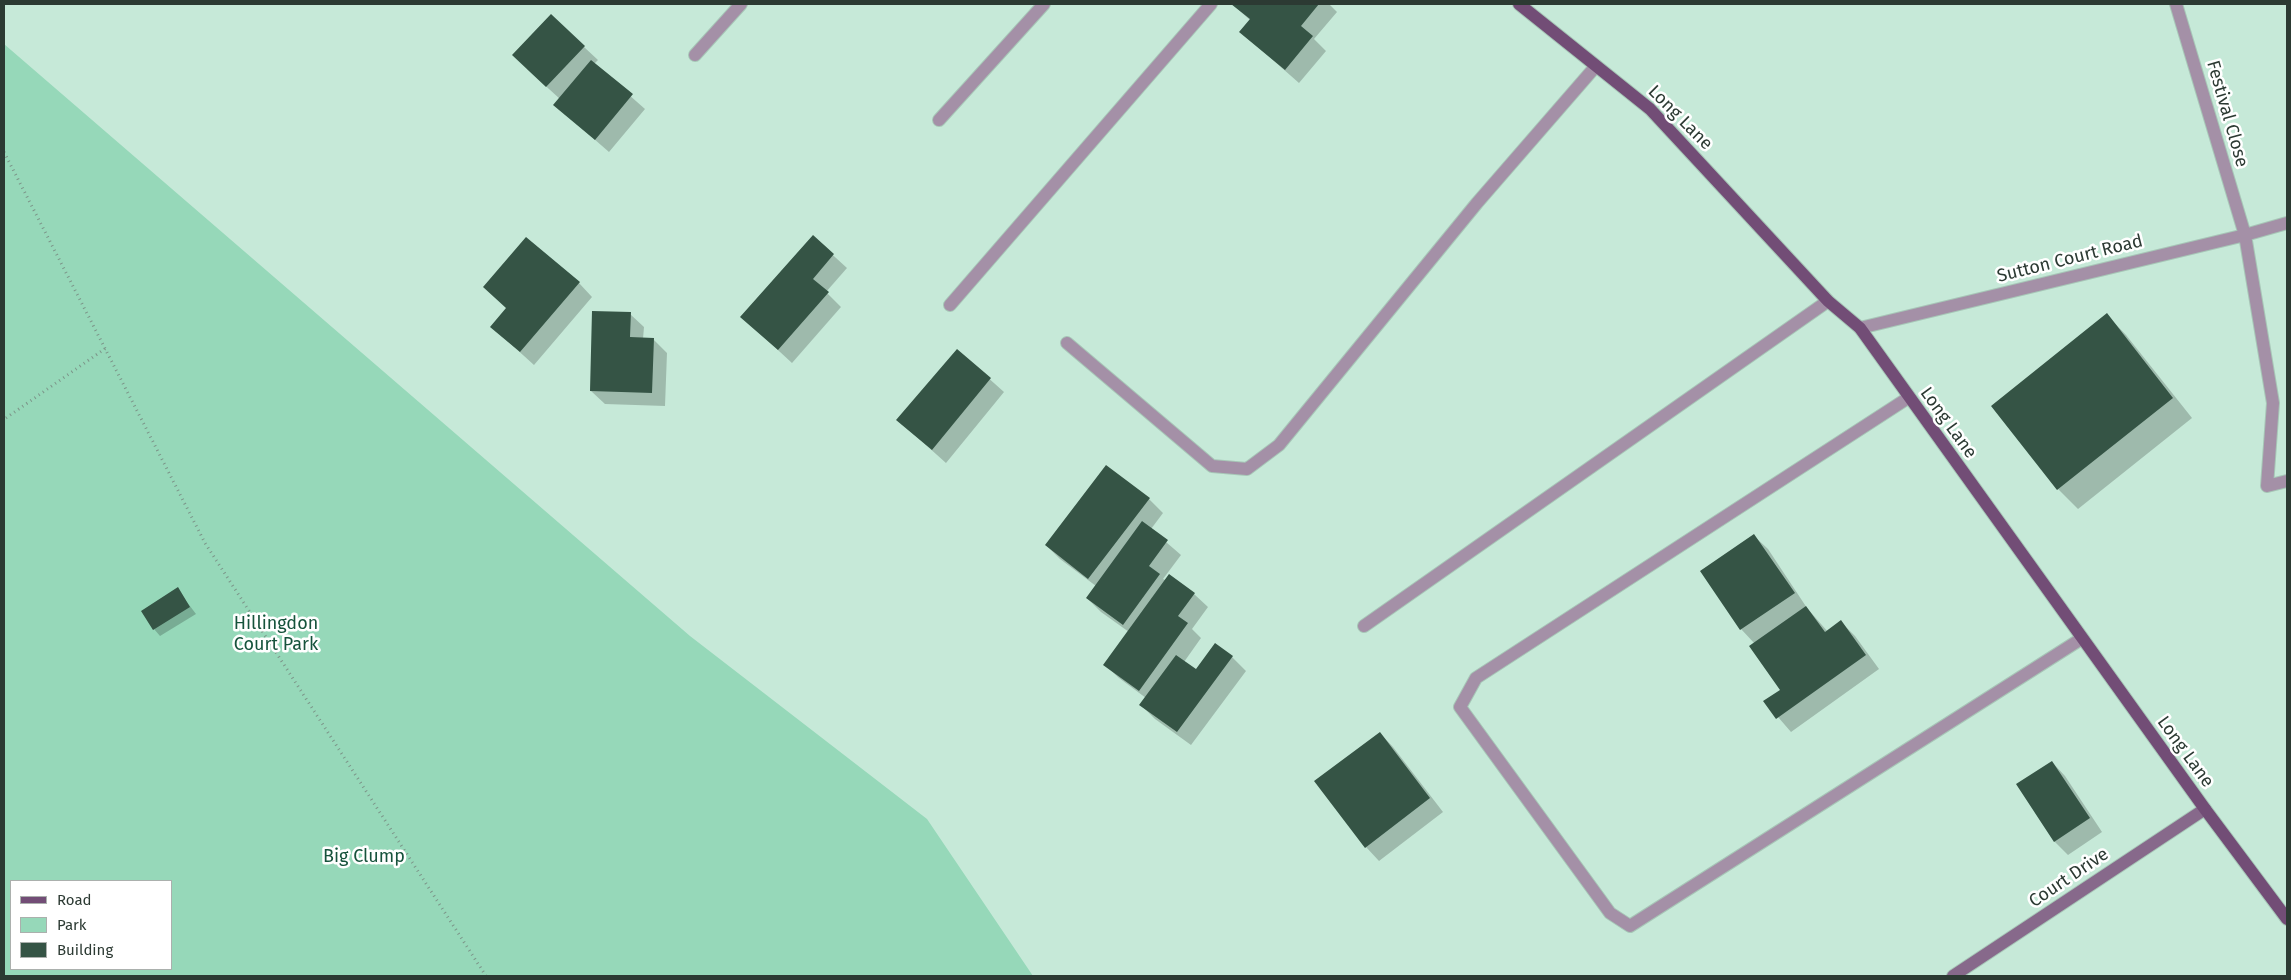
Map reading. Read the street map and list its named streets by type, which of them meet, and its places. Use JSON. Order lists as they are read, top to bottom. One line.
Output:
{"streets":{"main road":["Long Lane"],"street":["Festival Close","Sutton Court Road","Court Drive"]},"crossings":[["Festival Close","Sutton Court Road"],["Long Lane","Sutton Court Road"],["Long Lane","Court Drive"]],"parks":["Hillingdon Court Park","Big Clump"],"legend":["Road","Park","Building"]}
